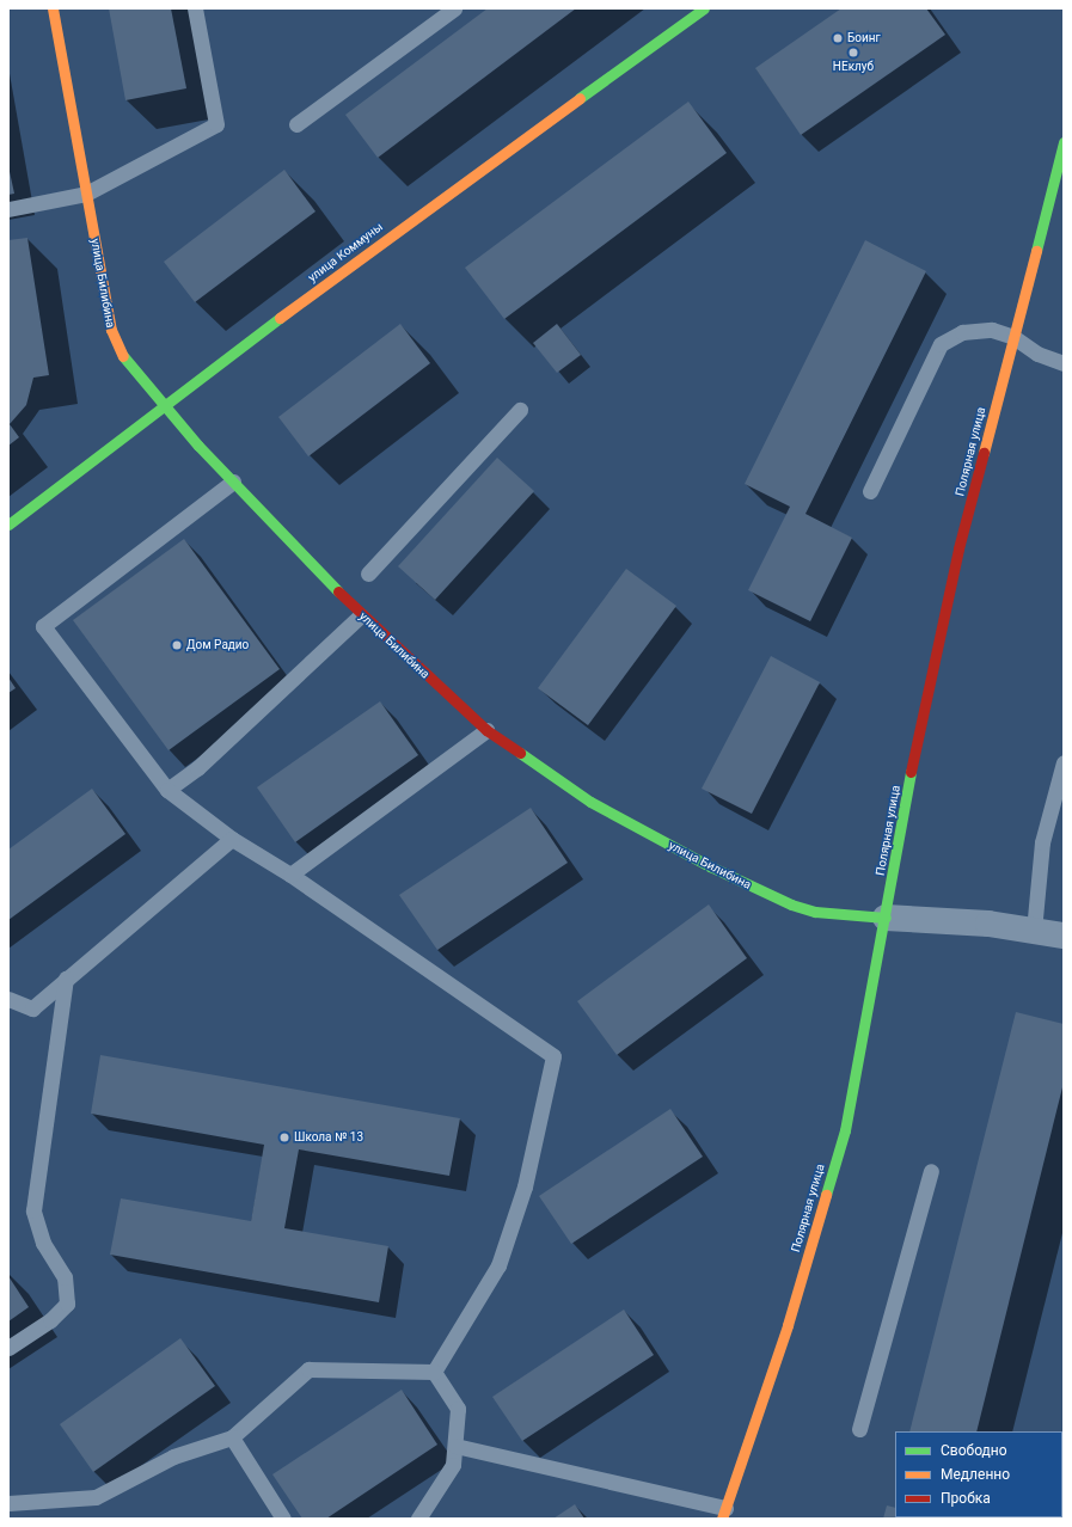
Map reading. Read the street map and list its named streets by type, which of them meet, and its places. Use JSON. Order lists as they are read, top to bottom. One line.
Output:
{"streets":{"street":["улица Коммуны","улица Билибина","Полярная улица"]},"crossings":[["улица Коммуны","улица Билибина"],["улица Билибина","Полярная улица"]],"places":["Боинг","НЕклуб","Дом Радио","Школа № 13"],"legend":["Свободно","Медленно","Пробка"]}
